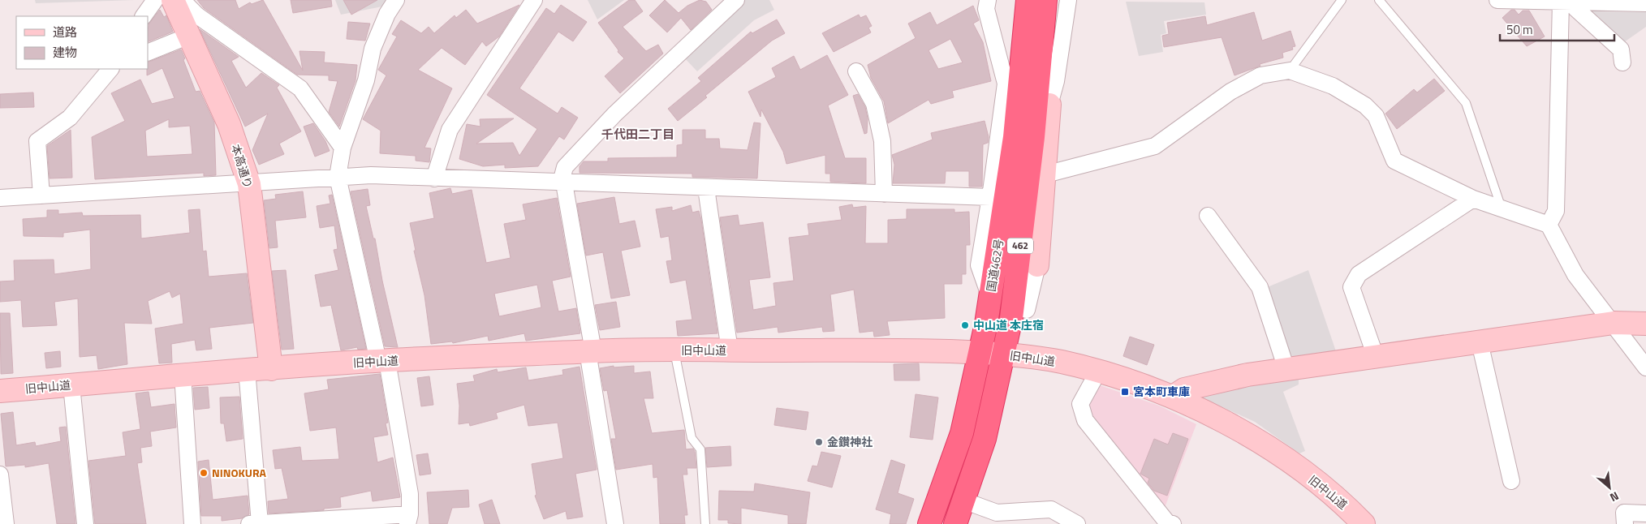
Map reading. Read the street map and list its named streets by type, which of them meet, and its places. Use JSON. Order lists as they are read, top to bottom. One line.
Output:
{"streets":{"highway":["462","国道462号"],"main road":["本高通り","旧中山道"]},"crossings":[["本高通り","旧中山道"],["国道462号","旧中山道"]],"districts":["千代田二丁目"],"places":{"other":["中山道 本庄宿","金鑚神社","NINOKURA"],"transit":["宮本町車庫"]},"legend":["道路","建物"],"scale_bar":"50 m","north":"bottom right"}
